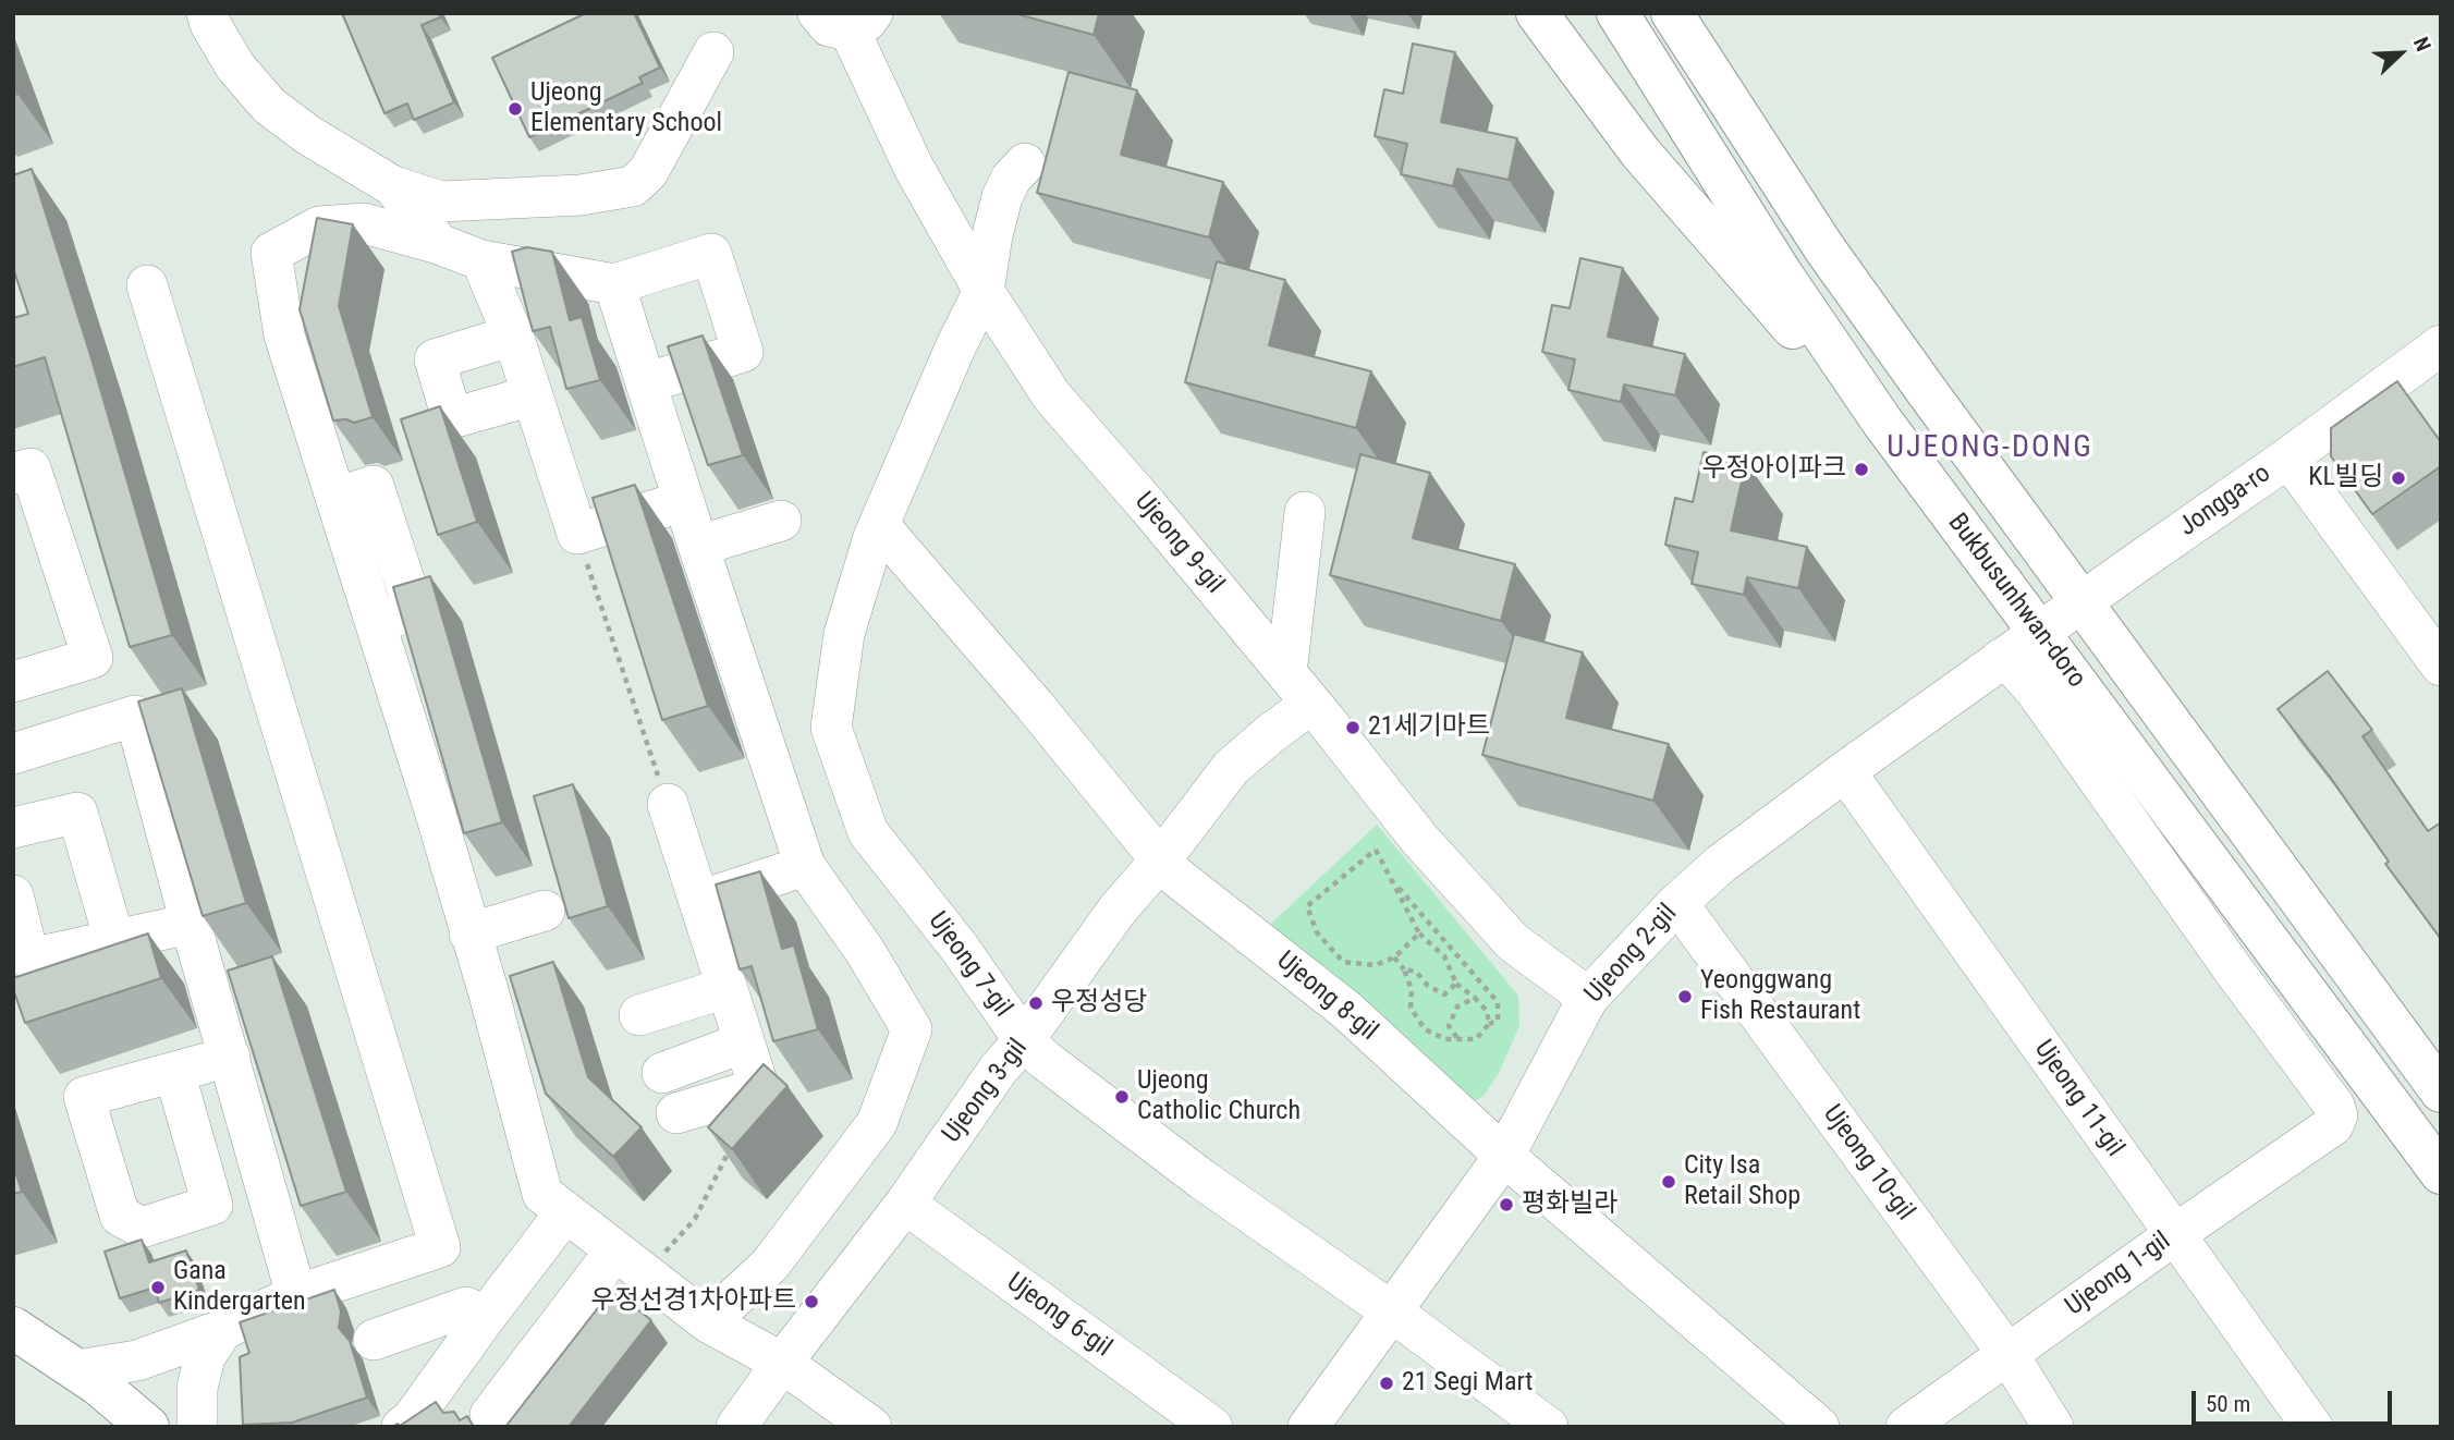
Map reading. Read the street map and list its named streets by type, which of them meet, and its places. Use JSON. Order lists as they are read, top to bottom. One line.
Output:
{"streets":{"main road":["Bukbusunhwan-doro"],"street":["Jongga-ro","Ujeong 9-gil","Ujeong 2-gil","Ujeong 7-gil","Ujeong 8-gil","Ujeong 3-gil","Ujeong 11-gil","Ujeong 10-gil","Ujeong 1-gil","Ujeong 6-gil"]},"crossings":[["Jongga-ro","Bukbusunhwan-doro"],["Jongga-ro","Ujeong 2-gil"],["Ujeong 9-gil","Ujeong 2-gil"],["Ujeong 9-gil","Ujeong 7-gil"],["Ujeong 9-gil","Ujeong 3-gil"],["Bukbusunhwan-doro","Ujeong 2-gil"],["Ujeong 2-gil","Ujeong 7-gil"],["Ujeong 2-gil","Ujeong 8-gil"],["Ujeong 2-gil","Ujeong 11-gil"],["Ujeong 2-gil","Ujeong 10-gil"],["Ujeong 2-gil","Ujeong 1-gil"],["Ujeong 7-gil","Ujeong 8-gil"],["Ujeong 7-gil","Ujeong 3-gil"],["Ujeong 8-gil","Ujeong 3-gil"],["Ujeong 3-gil","Ujeong 6-gil"],["Ujeong 11-gil","Ujeong 1-gil"],["Ujeong 10-gil","Ujeong 1-gil"]],"districts":["UJEONG-DONG"],"places":["Ujeong Elementary School","우정아이파크","KL빌딩","21세기마트","Yeonggwang Fish Restaurant","우정성당","Ujeong Catholic Church","City Isa Retail Shop","평화빌라","Gana Kindergarten","우정선경1차아파트","21 Segi Mart"],"scale_bar":"50 m","north":"top right"}
